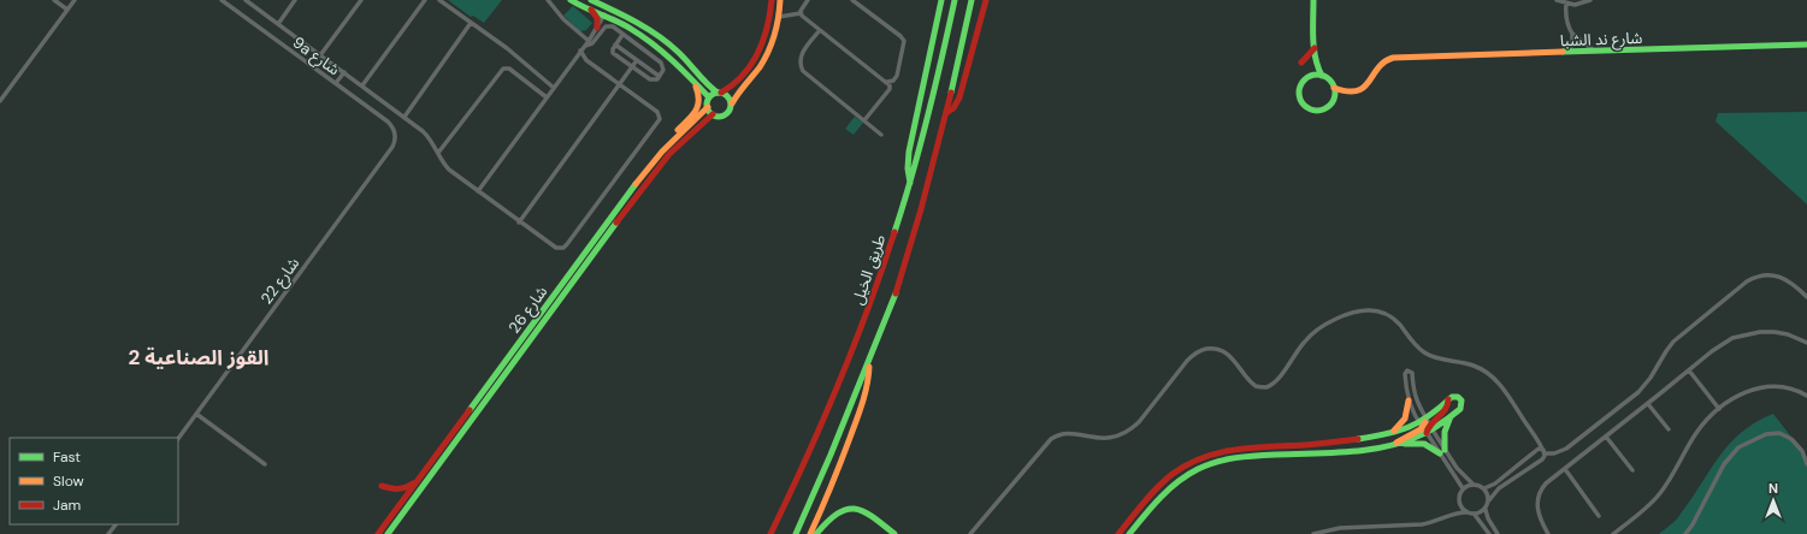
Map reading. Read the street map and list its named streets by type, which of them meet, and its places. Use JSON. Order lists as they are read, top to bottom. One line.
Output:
{"streets":{"main road":["شارع ند الشبا","طريق الخيل","شارع 26"],"street":["9a شارع","شارع 22"]},"crossings":[["9a شارع","شارع 22"]],"districts":["القوز الصناعية 2"],"legend":["Fast","Slow","Jam"],"north":"top"}
